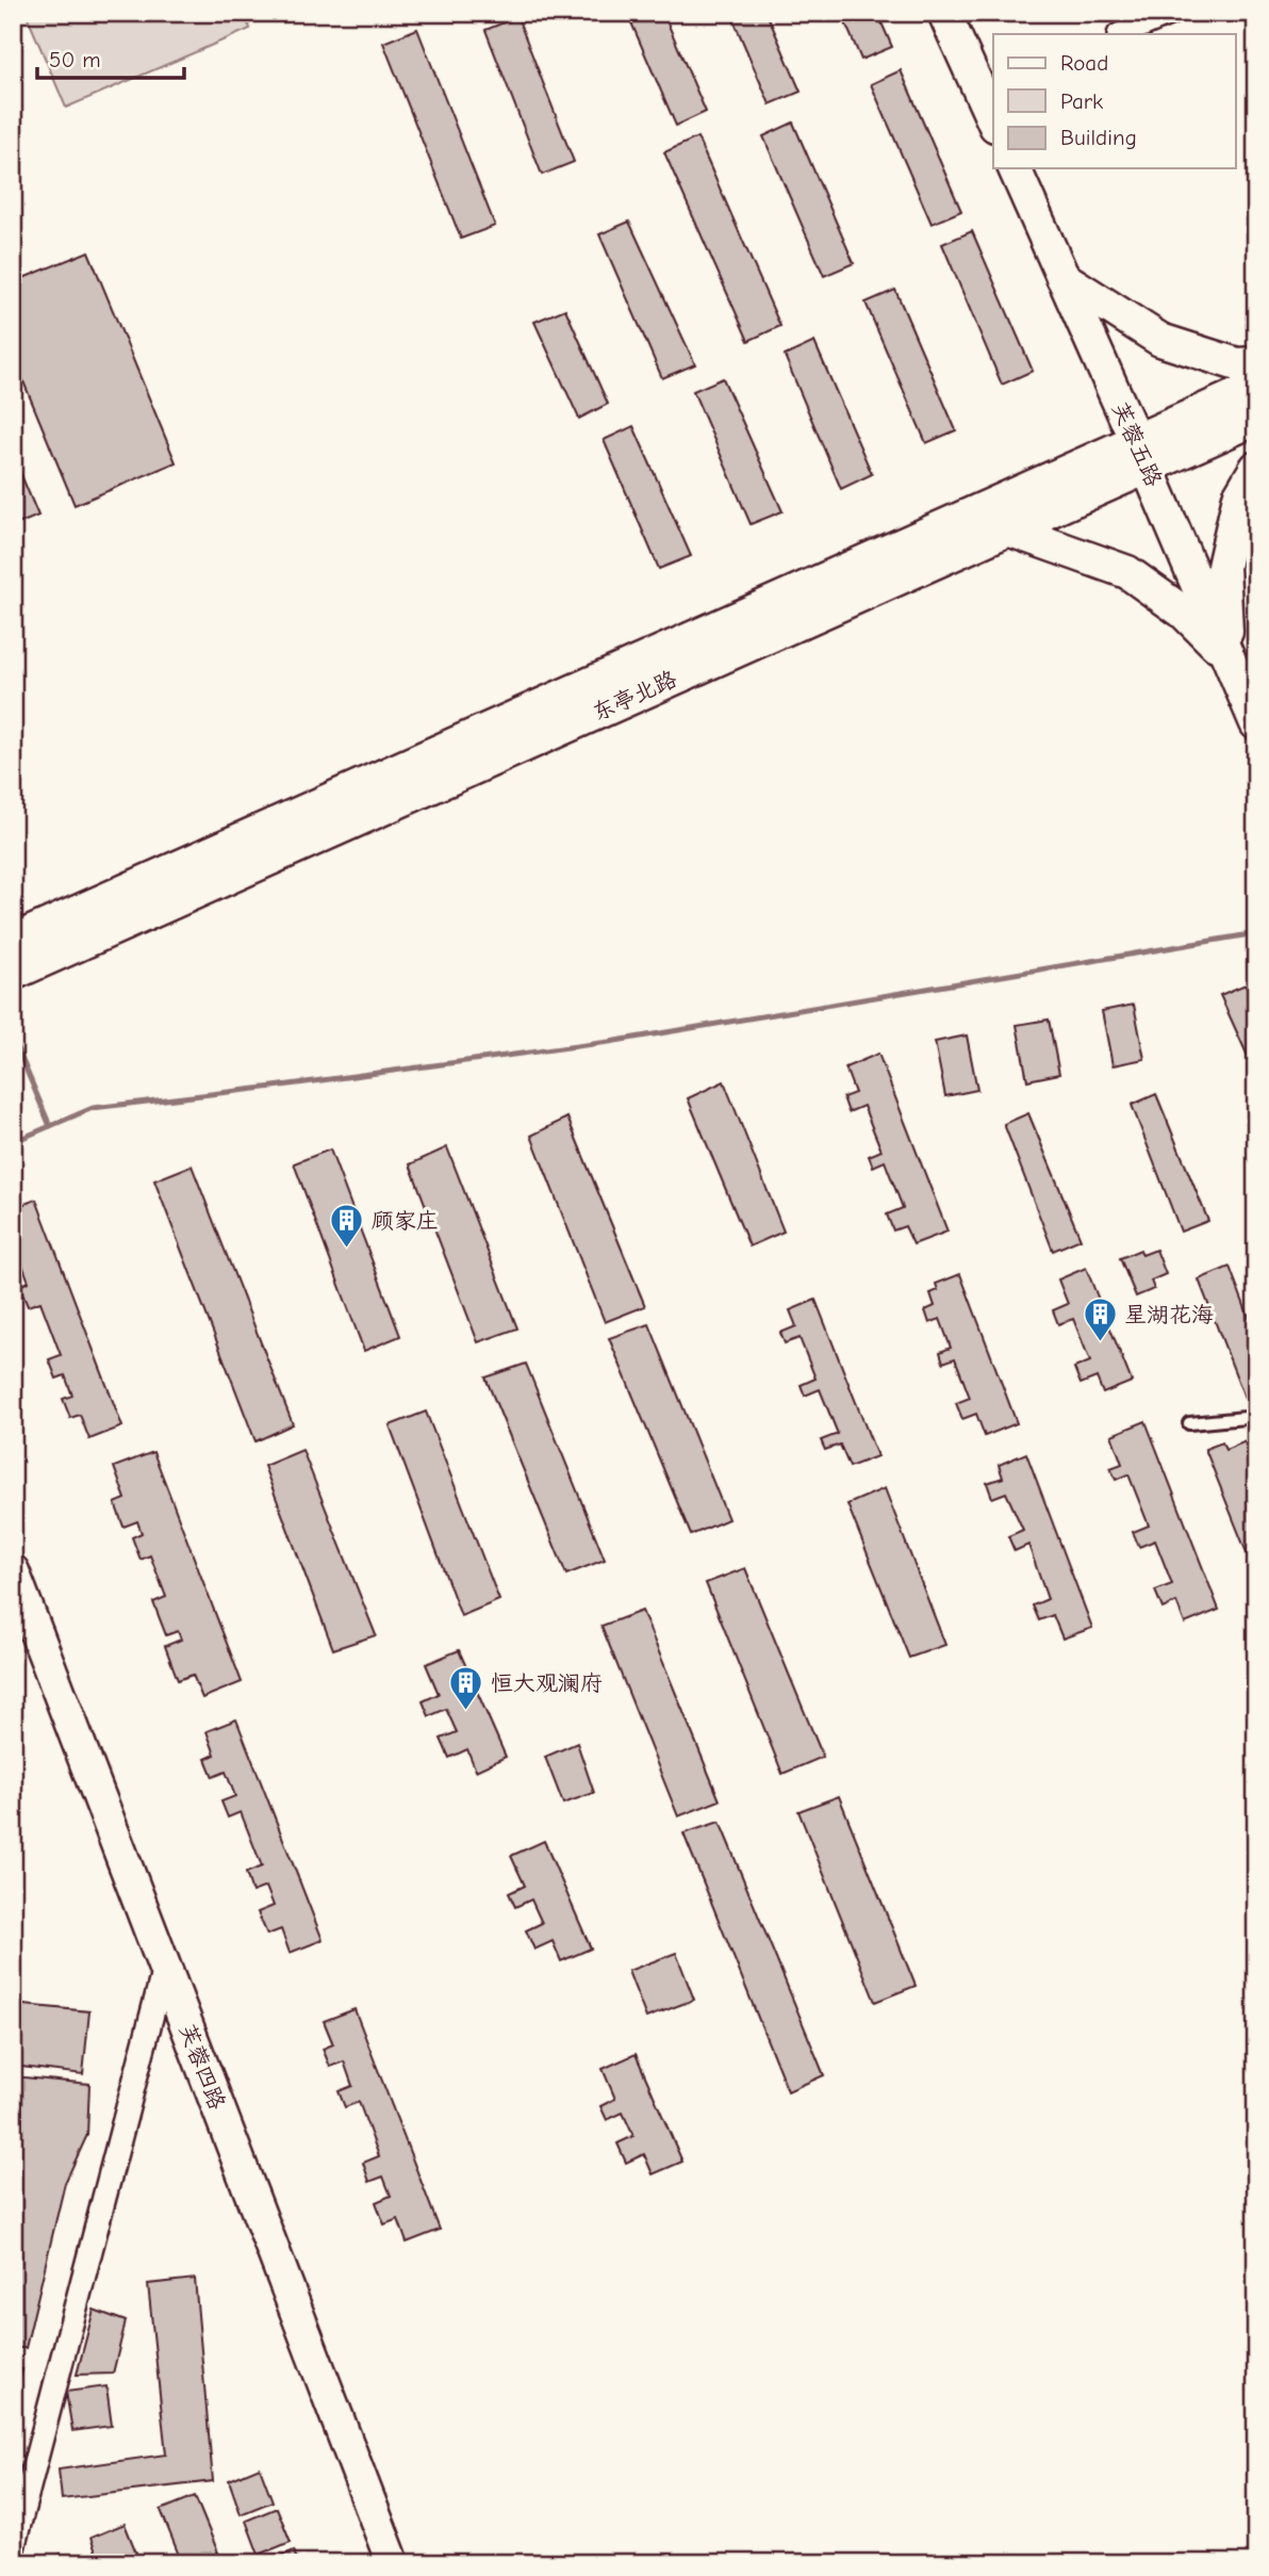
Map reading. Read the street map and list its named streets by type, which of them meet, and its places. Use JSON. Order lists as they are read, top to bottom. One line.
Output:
{"streets":{"main road":["芙蓉五路","东亭北路","芙蓉四路"]},"crossings":[["芙蓉五路","东亭北路"]],"places":{"building":["顾家庄","星湖花海","恒大观澜府"]},"legend":["Road","Park","Building"],"scale_bar":"50 m"}
